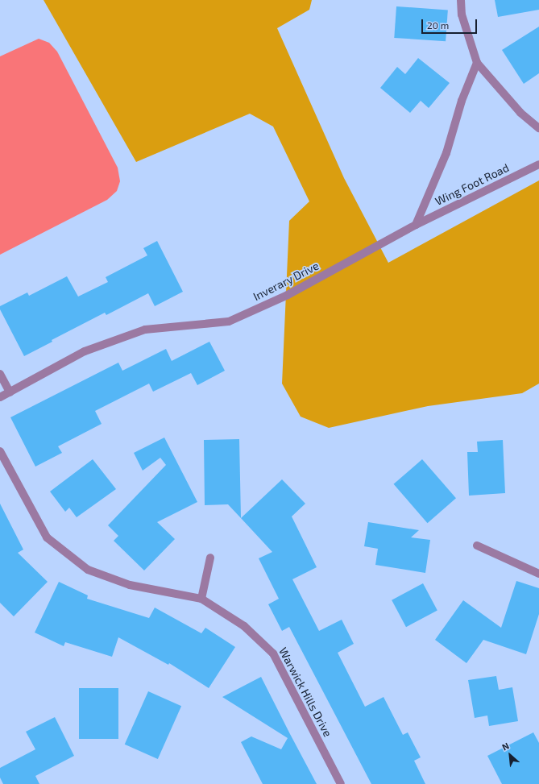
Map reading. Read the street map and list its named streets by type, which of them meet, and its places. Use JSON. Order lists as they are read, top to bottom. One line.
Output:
{"streets":{"street":["Wing Foot Road","Inverary Drive","Warwick Hills Drive"]},"crossings":[["Wing Foot Road","Inverary Drive"]],"scale_bar":"20 m","north":"top left"}
